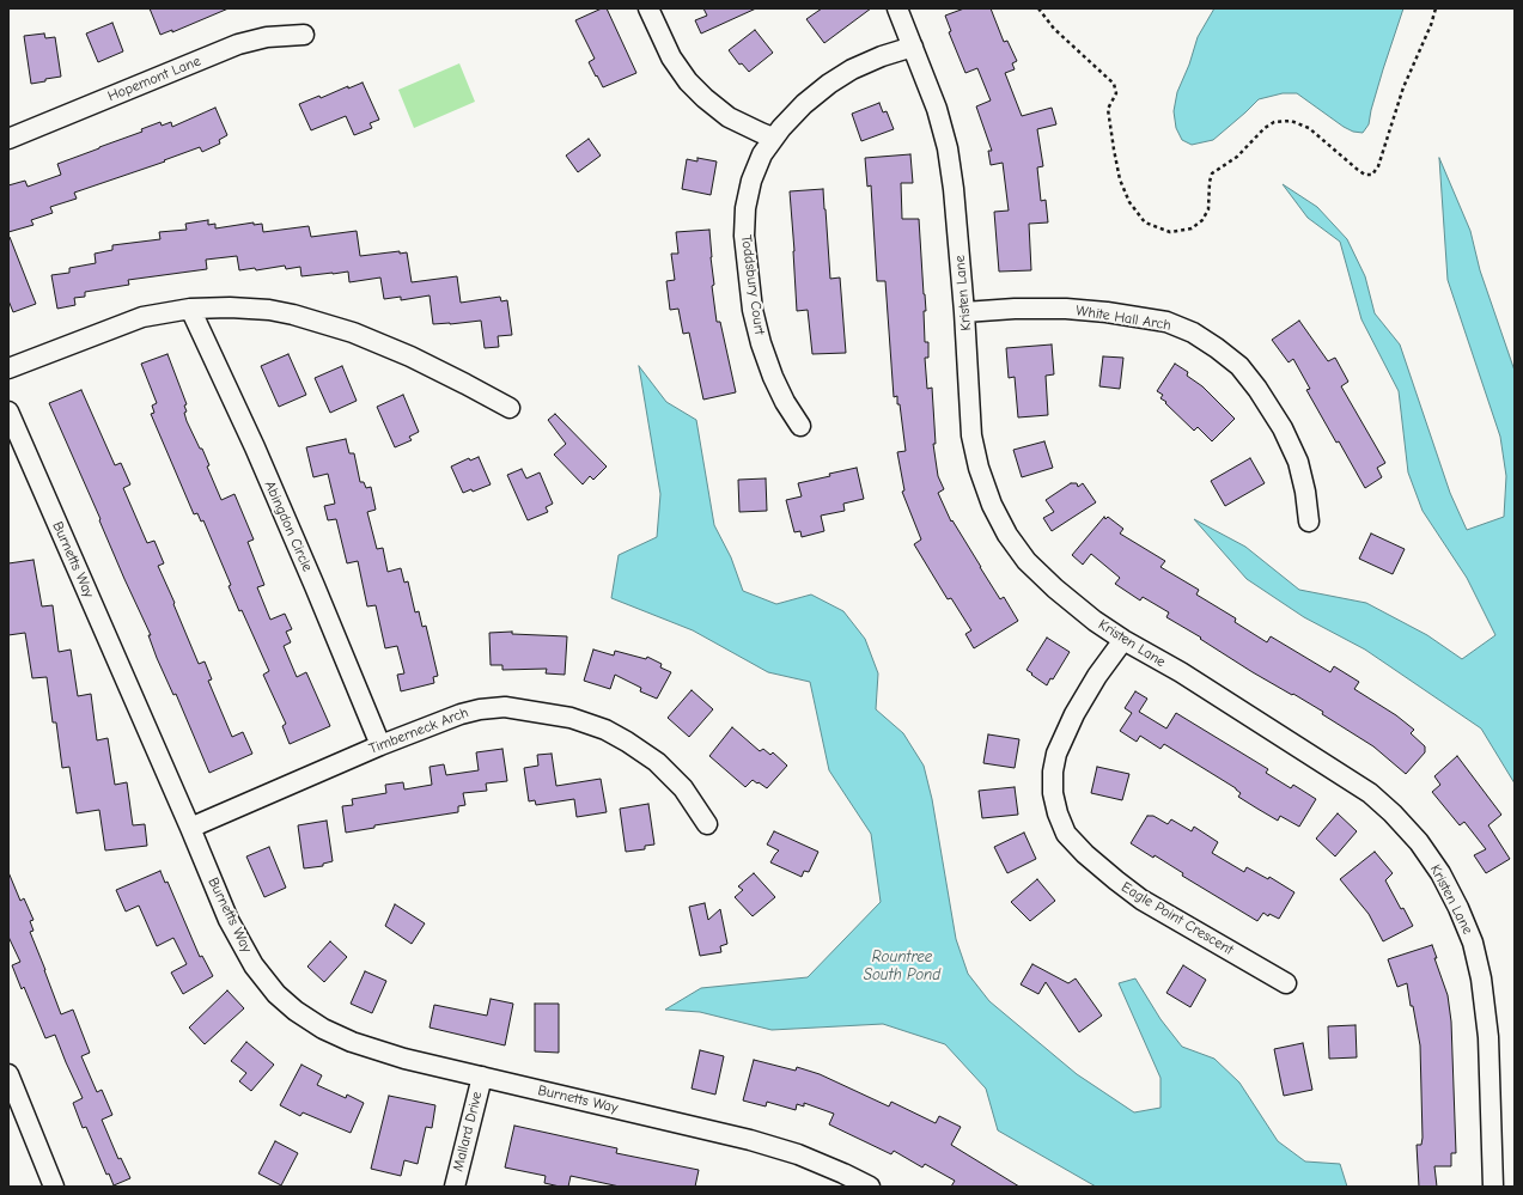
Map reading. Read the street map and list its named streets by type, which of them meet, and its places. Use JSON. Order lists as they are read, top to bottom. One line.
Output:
{"streets":{"street":["Hopemont Lane","Toddsbury Court","Kristen Lane","White Hall Arch","Abingdon Circle","Burnetts Way","Timberneck Arch","Eagle Point Crescent","Mallard Drive"]},"crossings":[["Toddsbury Court","Kristen Lane"],["Kristen Lane","White Hall Arch"],["Kristen Lane","Eagle Point Crescent"],["Abingdon Circle","Timberneck Arch"],["Burnetts Way","Timberneck Arch"],["Burnetts Way","Mallard Drive"]],"water":["Rountree South Pond"]}
